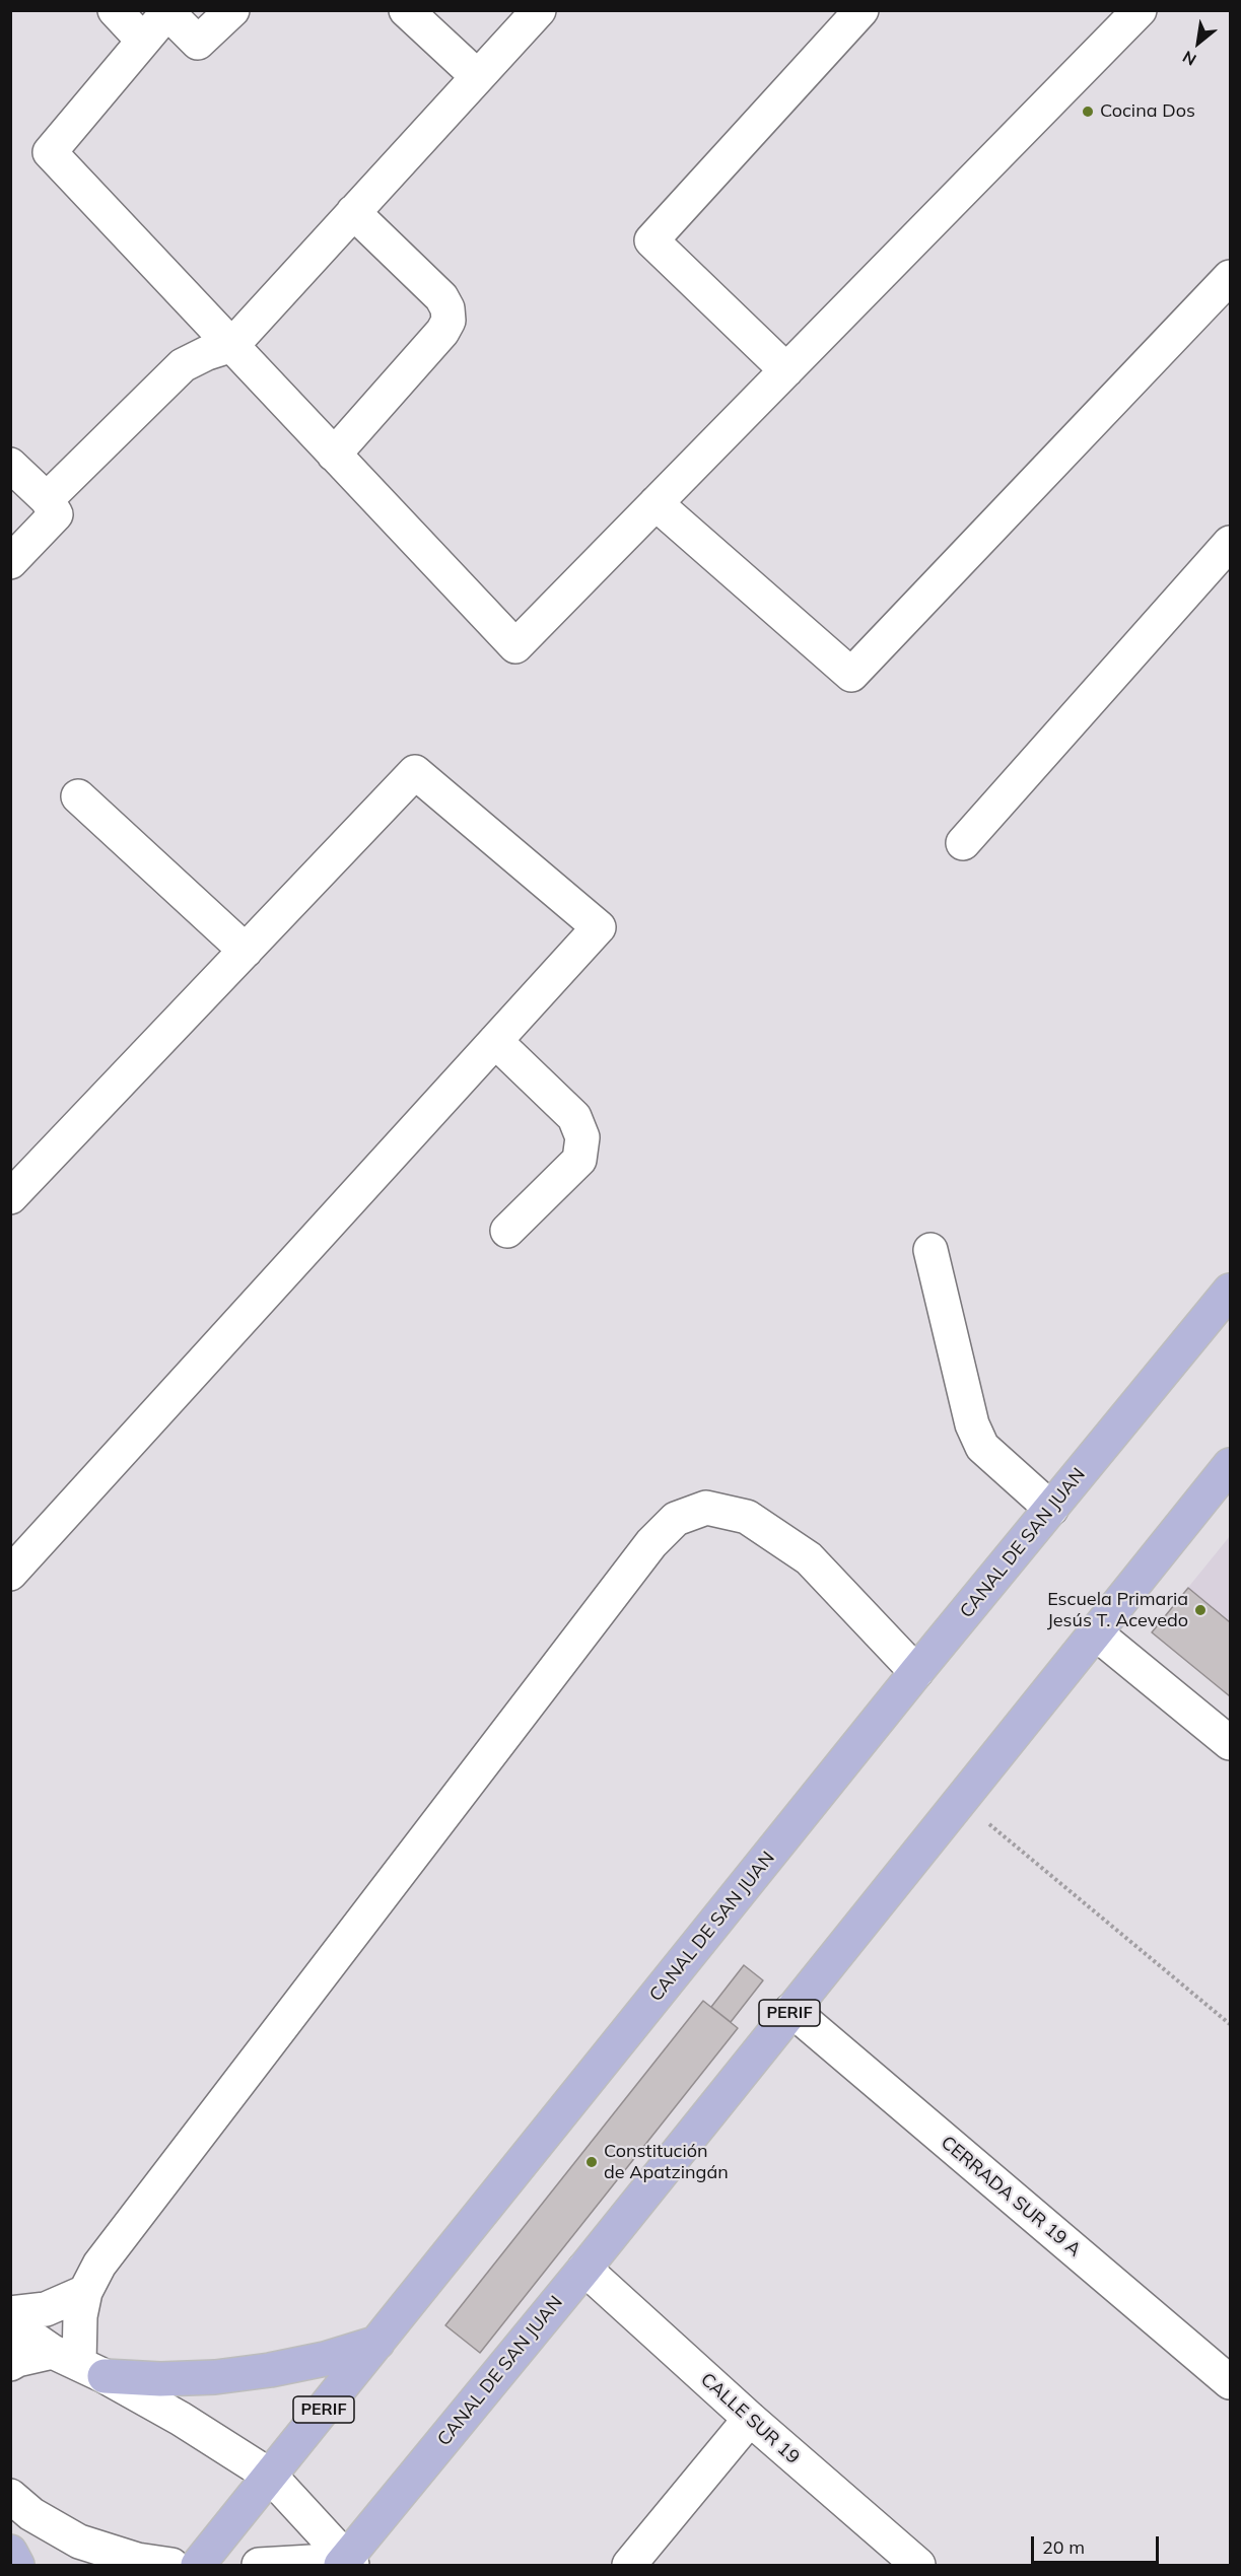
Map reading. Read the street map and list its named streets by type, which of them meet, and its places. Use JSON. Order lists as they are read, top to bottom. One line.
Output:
{"streets":{"main road":["CANAL DE SAN JUAN","PERIF"],"street":["CERRADA SUR 19 A","CALLE SUR 19"]},"crossings":[["CANAL DE SAN JUAN","CERRADA SUR 19 A"],["CANAL DE SAN JUAN","CALLE SUR 19"]],"places":["Cocina Dos","Escuela Primaria Jesús T. Acevedo","Constitución de Apatzingán"],"scale_bar":"20 m","north":"bottom left"}
